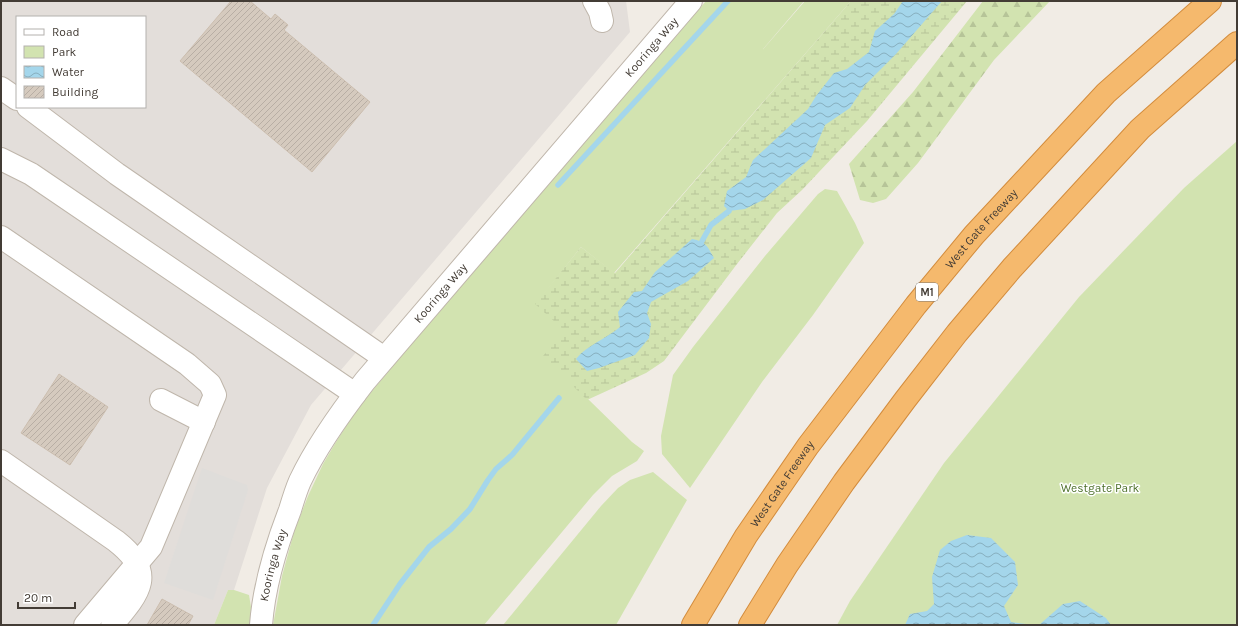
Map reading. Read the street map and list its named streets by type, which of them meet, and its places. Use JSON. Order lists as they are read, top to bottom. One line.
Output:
{"streets":{"highway":["West Gate Freeway","M1"],"street":["Kooringa Way"]},"parks":["Westgate Park"],"legend":["Road","Park","Water","Building"],"scale_bar":"20 m"}
